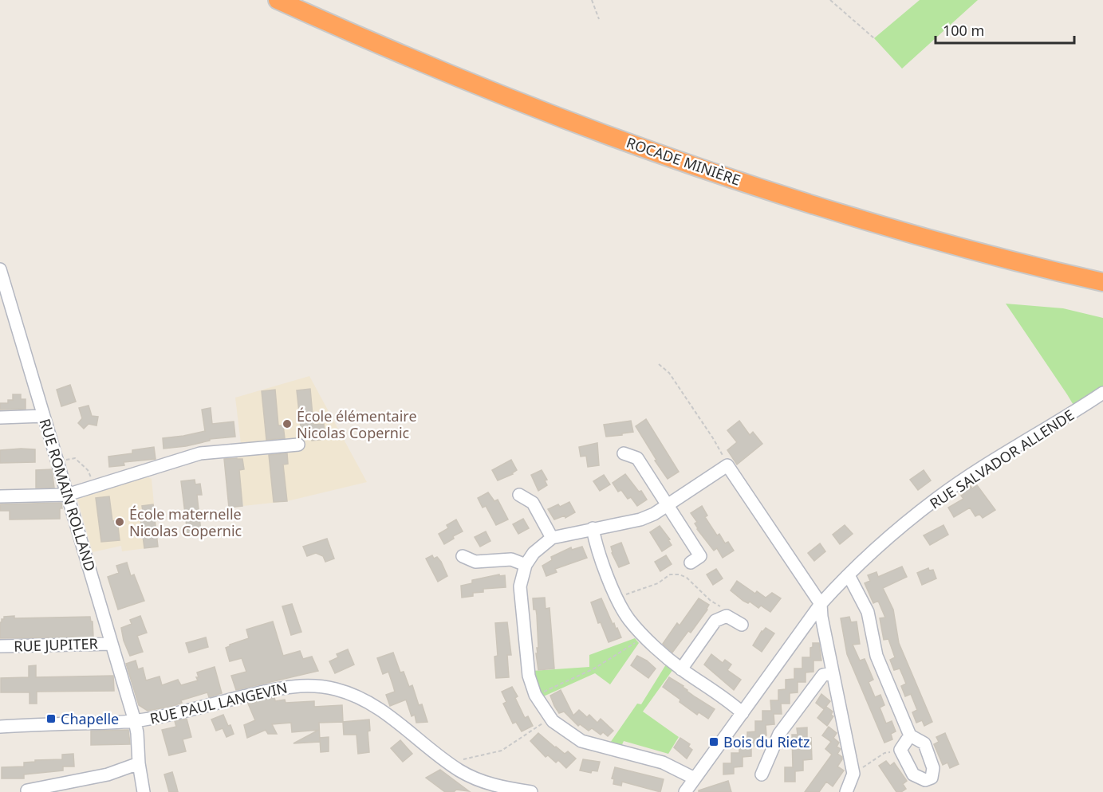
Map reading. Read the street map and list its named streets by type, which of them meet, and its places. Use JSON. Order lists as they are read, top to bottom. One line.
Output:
{"streets":{"highway":["ROCADE MINIÈRE"],"street":["RUE SALVADOR ALLENDE","RUE ROMAIN ROLLAND","RUE JUPITER","RUE PAUL LANGEVIN"]},"crossings":[["RUE ROMAIN ROLLAND","RUE JUPITER"],["RUE ROMAIN ROLLAND","RUE PAUL LANGEVIN"]],"places":{"other":["École élémentaire Nicolas Copernic","École maternelle Nicolas Copernic"],"transit":["Chapelle","Bois du Rietz"]},"scale_bar":"100 m"}
